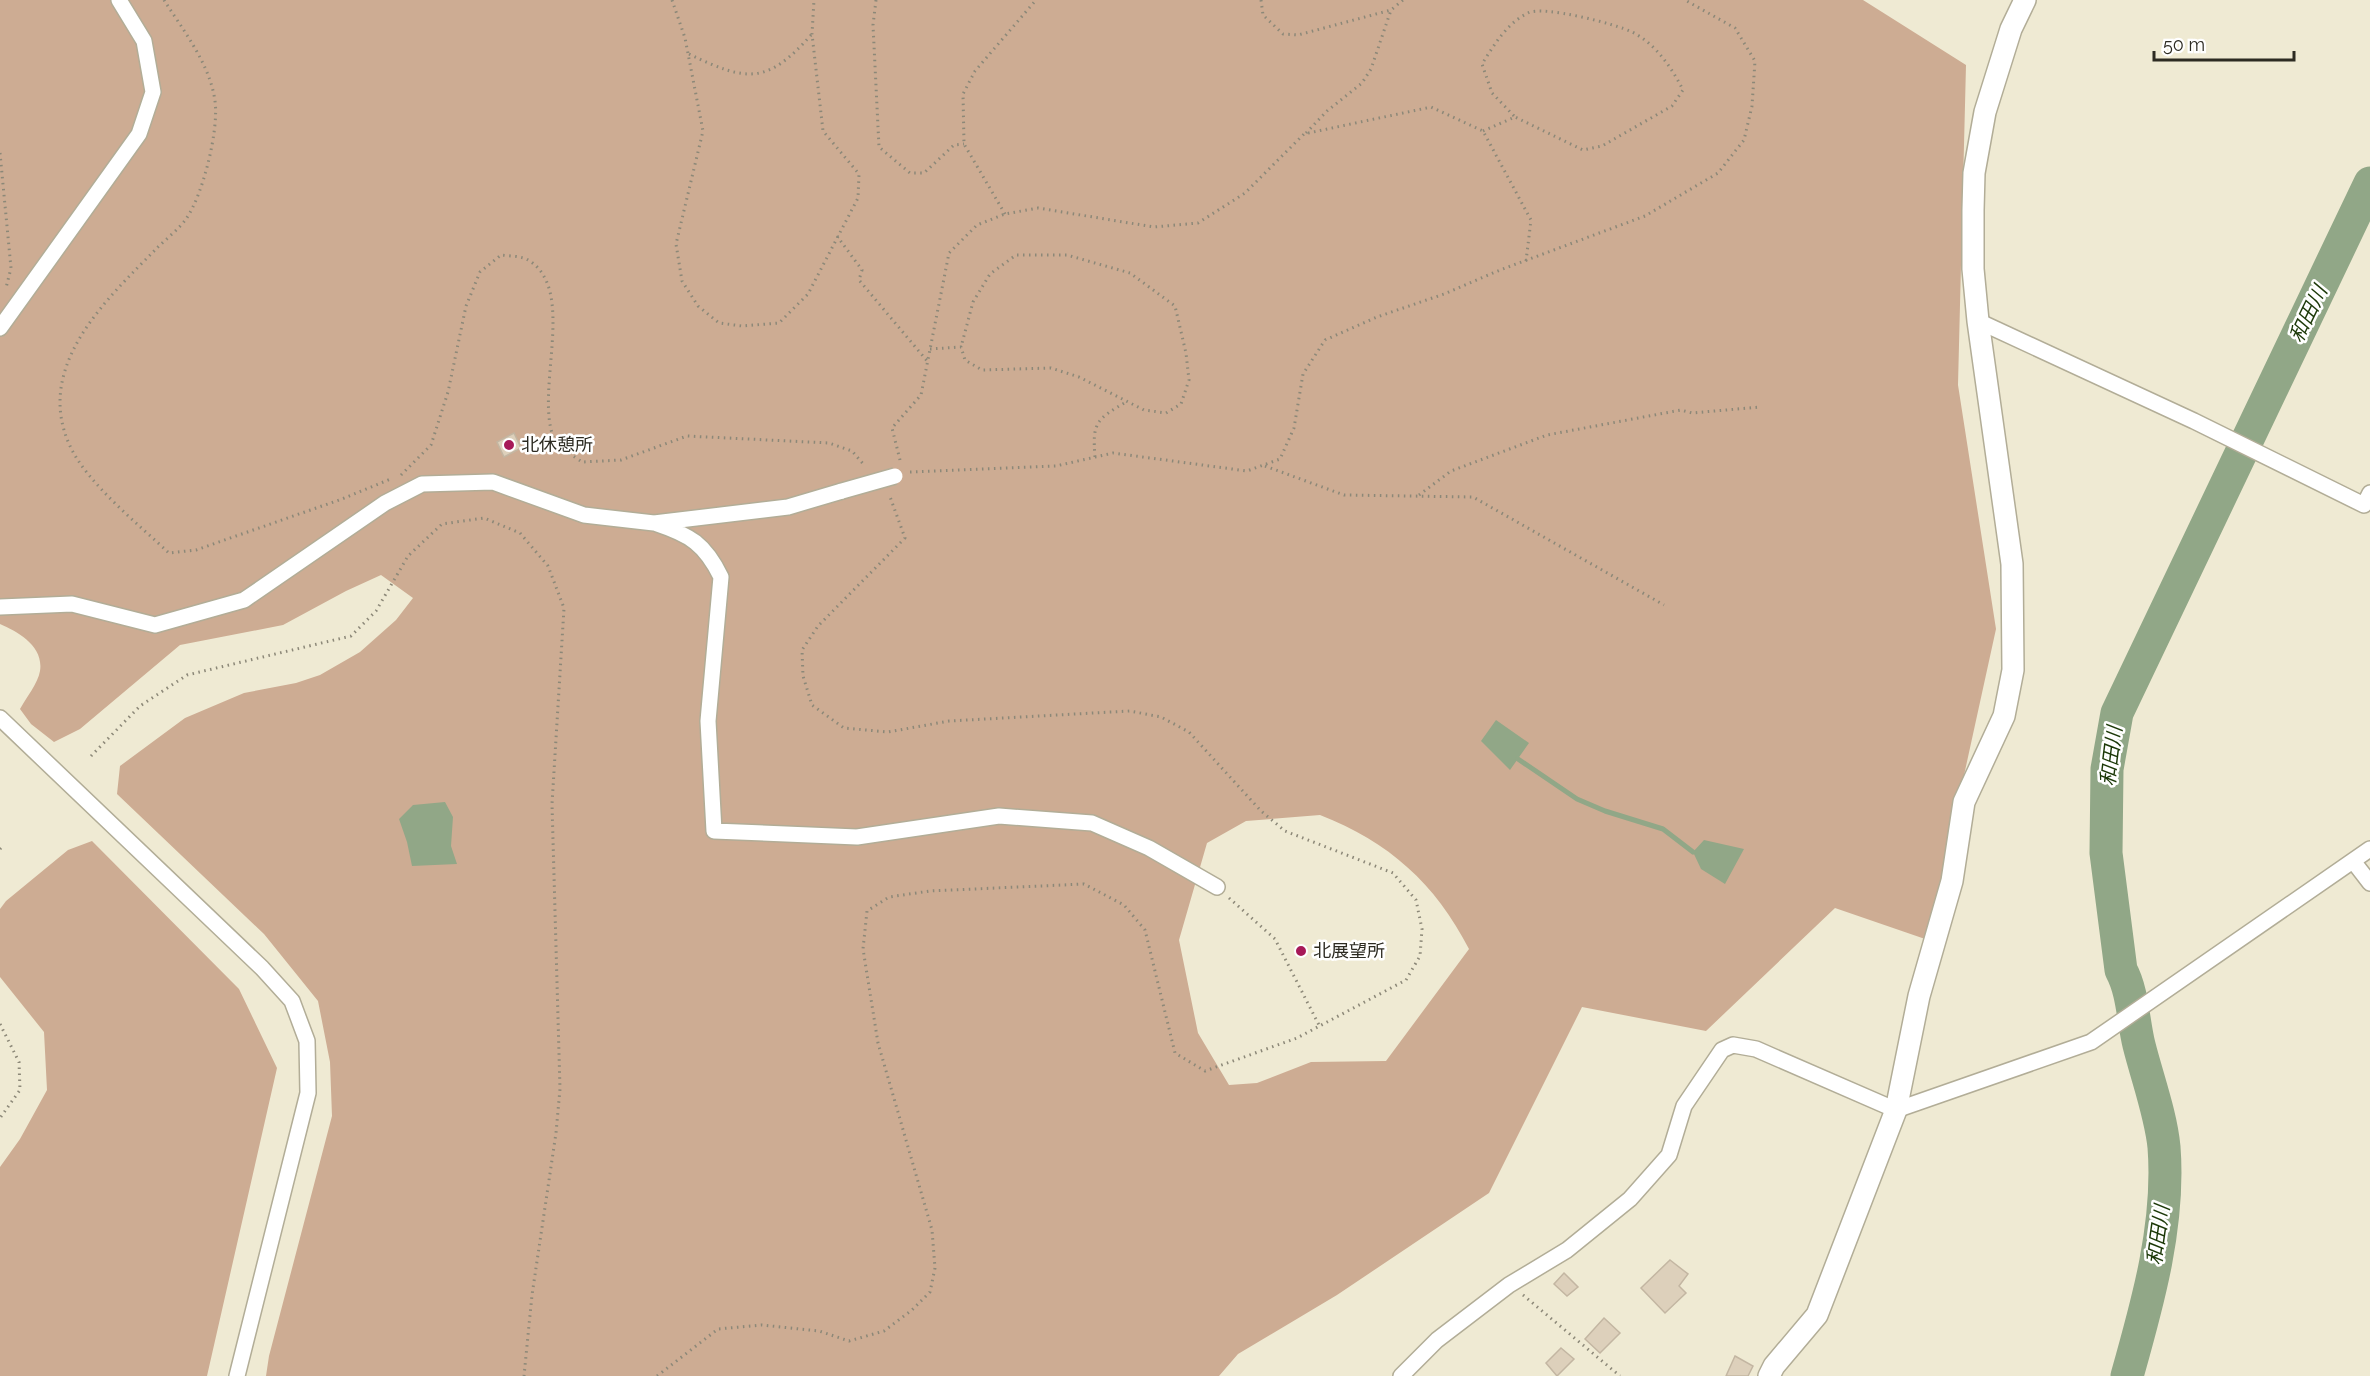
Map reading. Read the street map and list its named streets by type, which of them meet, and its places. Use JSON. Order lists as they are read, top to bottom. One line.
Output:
{"water":["和田川"],"places":["北休憩所","北展望所"],"scale_bar":"50 m"}
